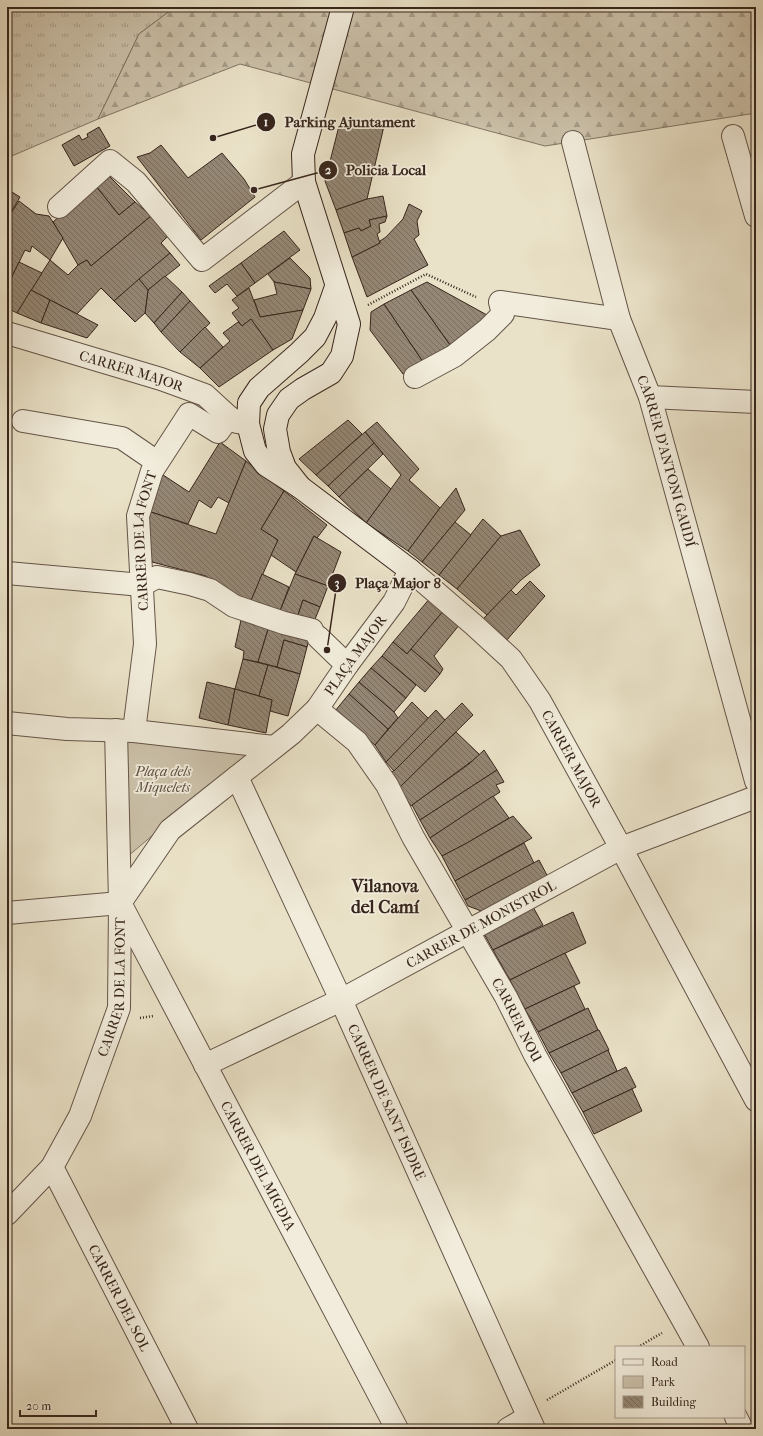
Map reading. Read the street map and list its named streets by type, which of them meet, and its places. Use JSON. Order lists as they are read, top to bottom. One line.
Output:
{"streets":{"street":["CARRER MAJOR","CARRER D'ANTONI GAUDÍ","CARRER DE LA FONT","PLAÇA MAJOR","CARRER DE MONISTROL","CARRER NOU","CARRER DE SANT ISIDRE","CARRER DEL MIGDIA","CARRER DEL SOL"]},"crossings":[["CARRER MAJOR","CARRER DE LA FONT"],["CARRER MAJOR","PLAÇA MAJOR"],["CARRER MAJOR","CARRER DE MONISTROL"],["CARRER DE LA FONT","CARRER DEL MIGDIA"],["CARRER DE LA FONT","CARRER DEL SOL"],["PLAÇA MAJOR","CARRER NOU"],["CARRER DE MONISTROL","CARRER NOU"],["CARRER DE MONISTROL","CARRER DE SANT ISIDRE"],["CARRER DE MONISTROL","CARRER DEL MIGDIA"]],"districts":["Vilanova del Camí"],"parks":["Plaça dels Miquelets"],"places":["Parking Ajuntament","Policia Local","Plaça Major 8"],"legend":["Road","Park","Building"],"scale_bar":"20 m"}
